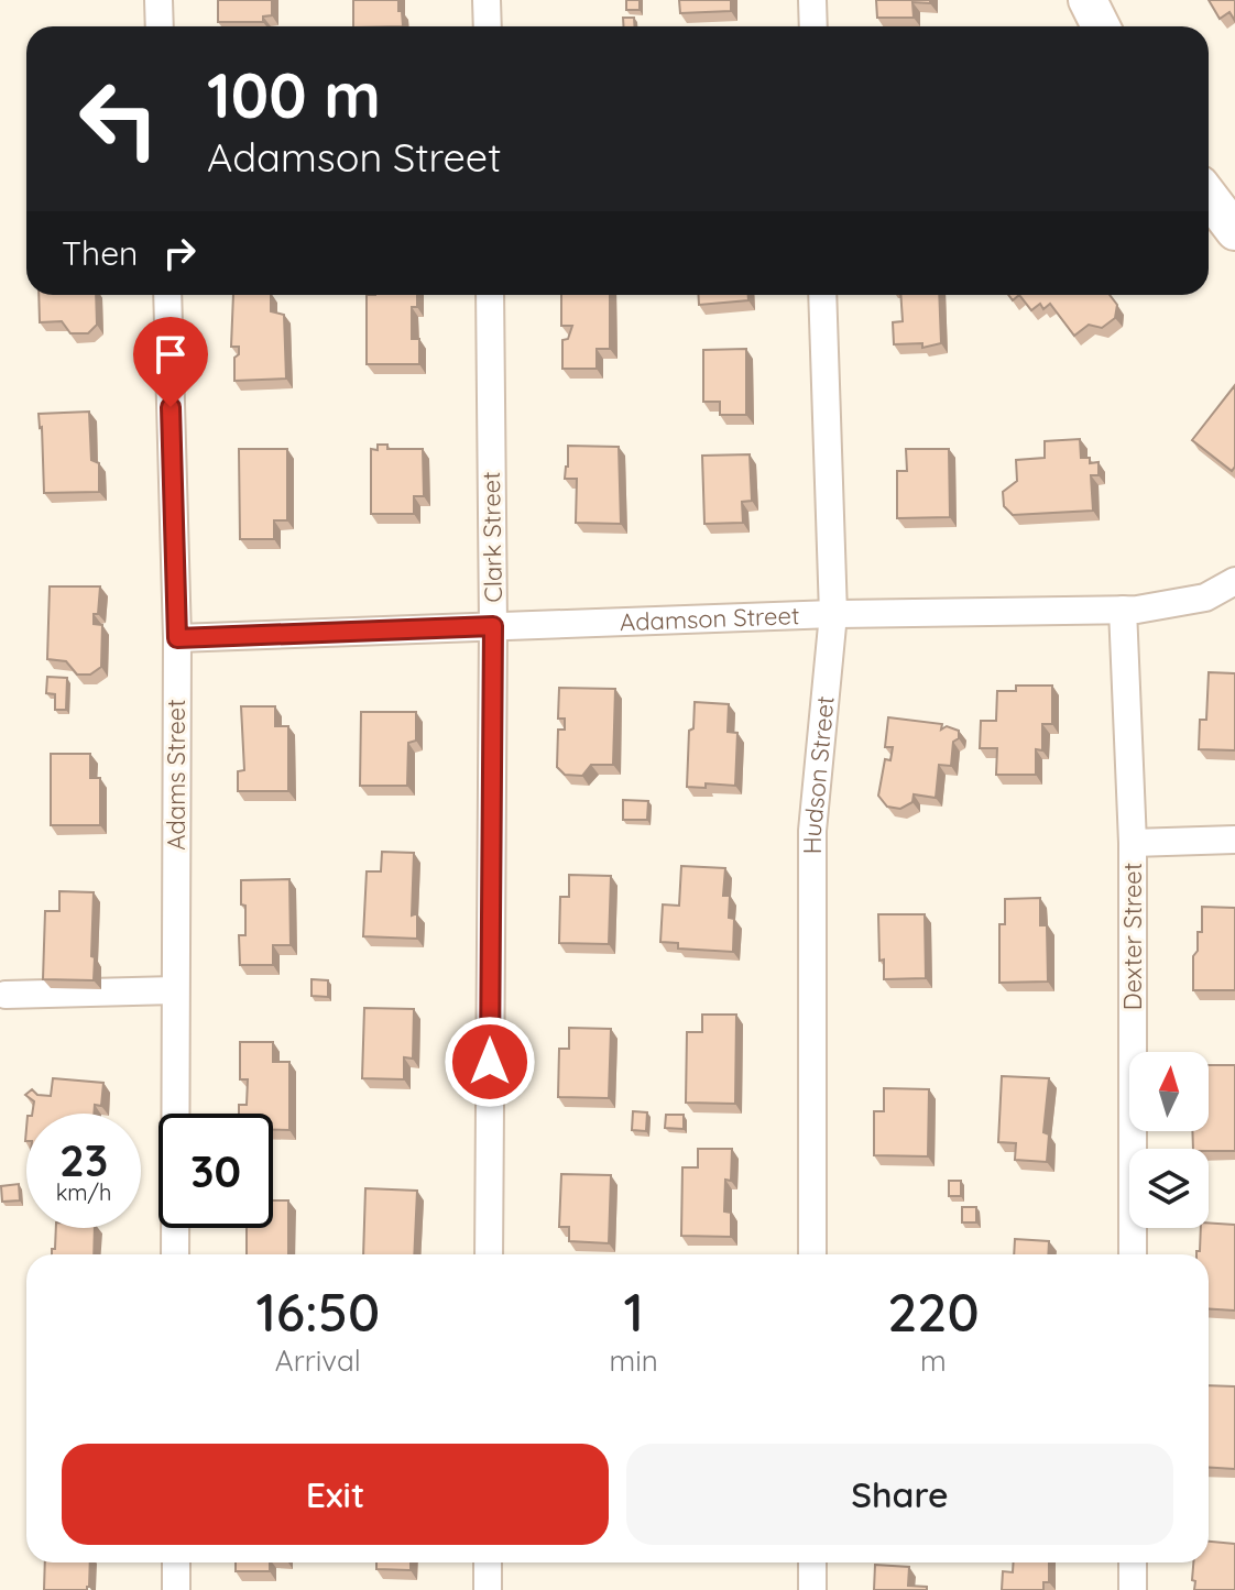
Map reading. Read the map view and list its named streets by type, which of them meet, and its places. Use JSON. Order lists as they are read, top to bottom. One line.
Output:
{"streets":{"street":["Clark Street","Adamson Street","Adams Street","Hudson Street","Dexter Street"]},"crossings":[["Clark Street","Adamson Street"],["Adamson Street","Adams Street"],["Adamson Street","Hudson Street"],["Adamson Street","Dexter Street"]],"north":"top","page":{"turn":["100 m","Adamson Street"],"then":"Then","speed":"23 km/h","limit":"30","eta":["16:50","Arrival","1","min","220","m"],"buttons":["Exit","Share"]}}
